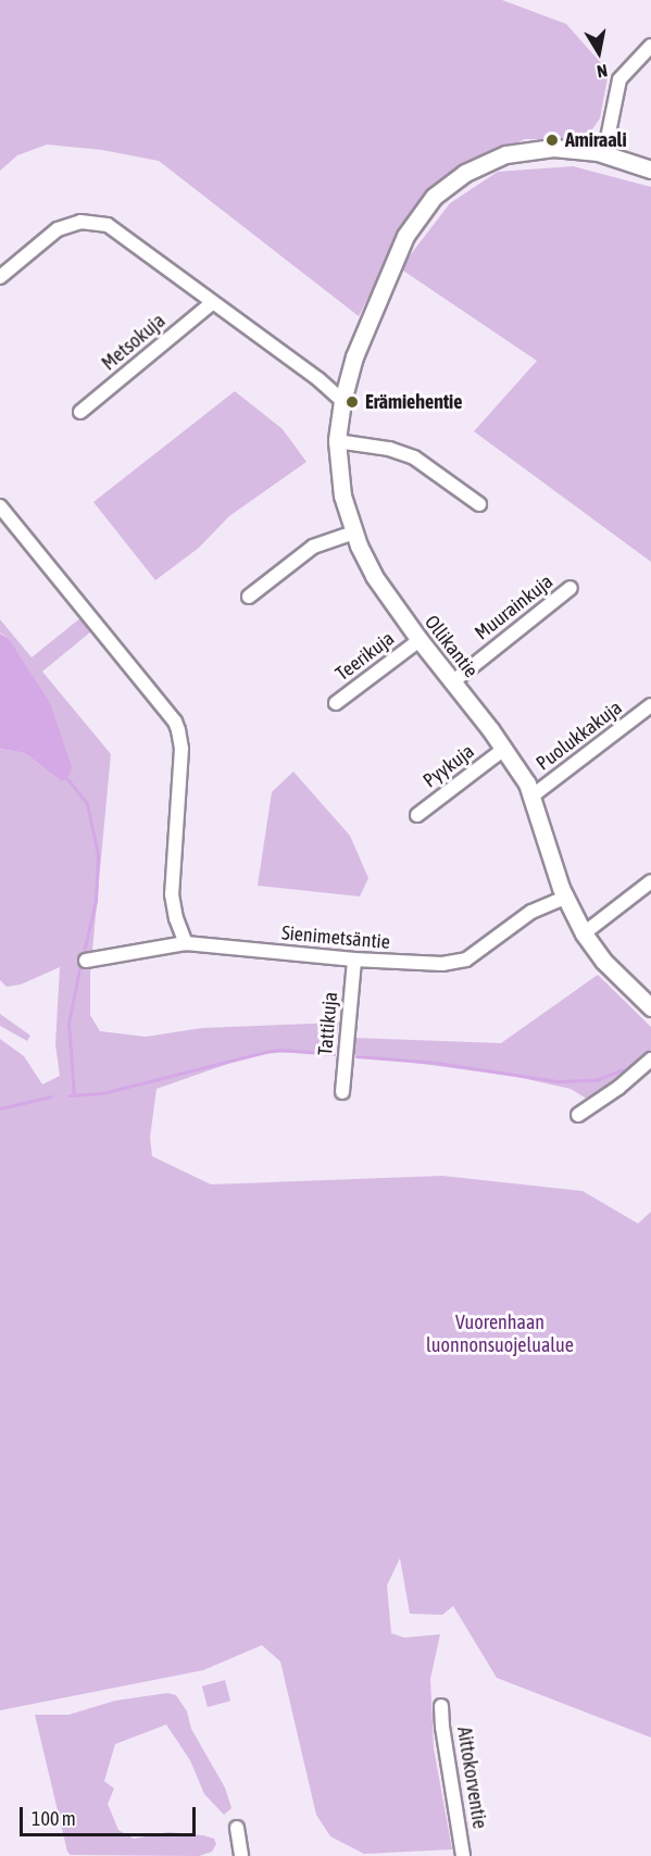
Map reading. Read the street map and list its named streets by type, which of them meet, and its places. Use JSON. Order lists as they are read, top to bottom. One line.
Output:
{"streets":{"street":["Metsokuja","Muurainkuja","Ollikantie","Teerikuja","Puolukkakuja","Pyykuja","Sienimetsäntie","Tattikuja","Aittokorventie"]},"crossings":[["Muurainkuja","Ollikantie"],["Ollikantie","Teerikuja"],["Ollikantie","Puolukkakuja"],["Ollikantie","Pyykuja"],["Ollikantie","Sienimetsäntie"],["Sienimetsäntie","Tattikuja"]],"parks":["Vuorenhaan luonnonsuojelualue"],"places":["Amiraali","Erämiehentie"],"scale_bar":"100 m","north":"bottom"}
